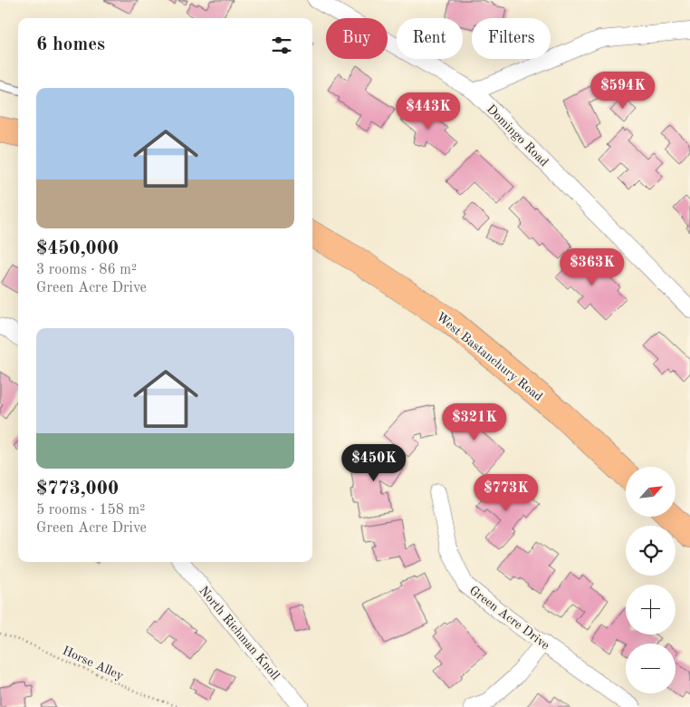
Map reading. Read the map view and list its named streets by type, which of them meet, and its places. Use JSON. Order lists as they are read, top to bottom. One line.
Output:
{"streets":{"main road":["West Bastanchury Road"],"street":["Domingo Road","Green Acre Drive","North Richman Knoll"],"path":["Horse Alley"]},"north":"top right","page":{"chip":["Buy","Rent","Filters"],"heading":"6 homes","price":["$594K","$443K","$363K","$321K","$450K","$773K"],"list":[{"name":"$450,000","note":"3 rooms · 86 m² · Green Acre Drive"},{"name":"$773,000","note":"5 rooms · 158 m² · Green Acre Drive"}],"map_buttons":["+","−"]}}
